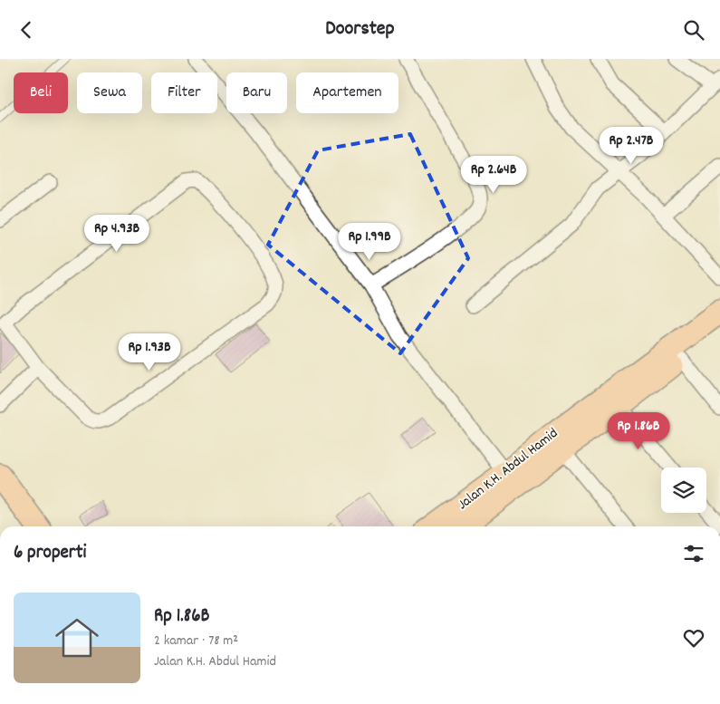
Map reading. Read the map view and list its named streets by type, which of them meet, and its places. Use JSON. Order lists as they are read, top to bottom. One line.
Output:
{"streets":{"highway":["Jalan K.H. Abdul Hamid"]},"page":{"header":"Doorstep","chip":["Beli","Sewa","Filter","Baru","Apartemen"],"price":["Rp 2.47B","Rp 2.64B","Rp 4.93B","Rp 1.99B","Rp 1.93B","Rp 1.86B"],"heading":"6 properti","list":[{"name":"Rp 1.86B","note":"2 kamar · 78 m² · Jalan K.H. Abdul Hamid"}]}}
